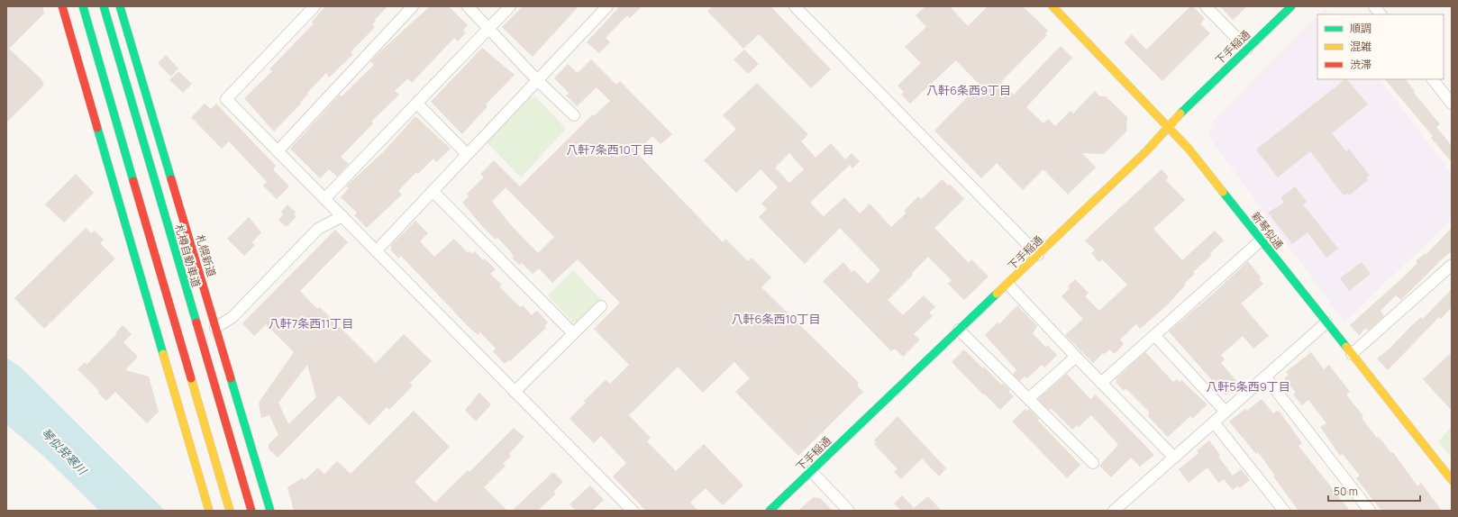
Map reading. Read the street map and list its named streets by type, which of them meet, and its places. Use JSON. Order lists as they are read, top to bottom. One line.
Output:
{"streets":{"main road":["下手稲通","新琴似通","札樽自動車道","札幌新道"]},"crossings":[["下手稲通","新琴似通"]],"districts":["八軒6条西9丁目","八軒7条西10丁目","八軒6条西10丁目","八軒7条西11丁目","八軒5条西9丁目"],"water":["琴似発寒川"],"legend":["順調","混雑","渋滞"],"scale_bar":"50 m"}
